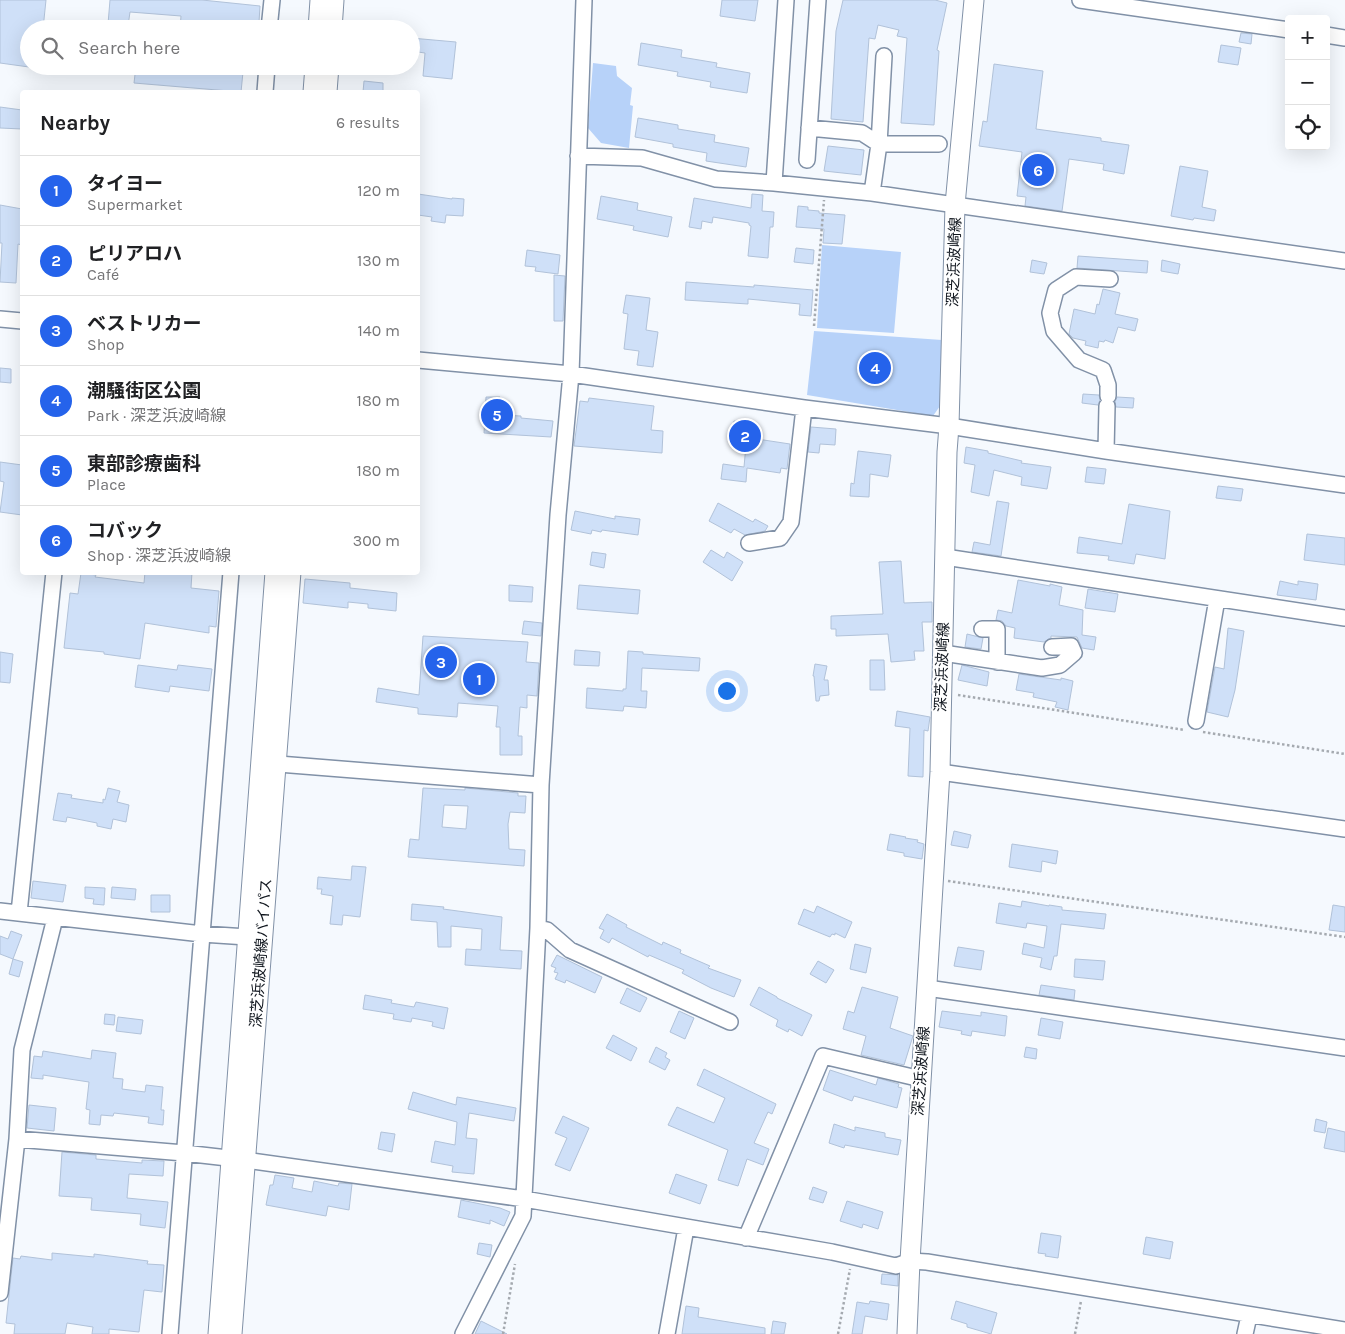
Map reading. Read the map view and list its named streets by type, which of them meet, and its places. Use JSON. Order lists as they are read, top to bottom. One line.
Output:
{"streets":{"main road":["深芝浜波崎線","深芝浜波崎線バイパス"]},"page":{"map_buttons":["+","−"],"search":"Search here","heading":["Nearby","6 results"],"pins":["6","4","5","2","3","1"],"list":[{"mark":"1","name":"タイヨー","note":"Supermarket","value":"120 m"},{"mark":"2","name":"ピリアロハ","note":"Café","value":"130 m"},{"mark":"3","name":"ベストリカー","note":"Shop","value":"140 m"},{"mark":"4","name":"潮騒街区公園","note":"Park · 深芝浜波崎線","value":"180 m"},{"mark":"5","name":"東部診療歯科","note":"Place","value":"180 m"},{"mark":"6","name":"コバック","note":"Shop · 深芝浜波崎線","value":"300 m"}]}}
